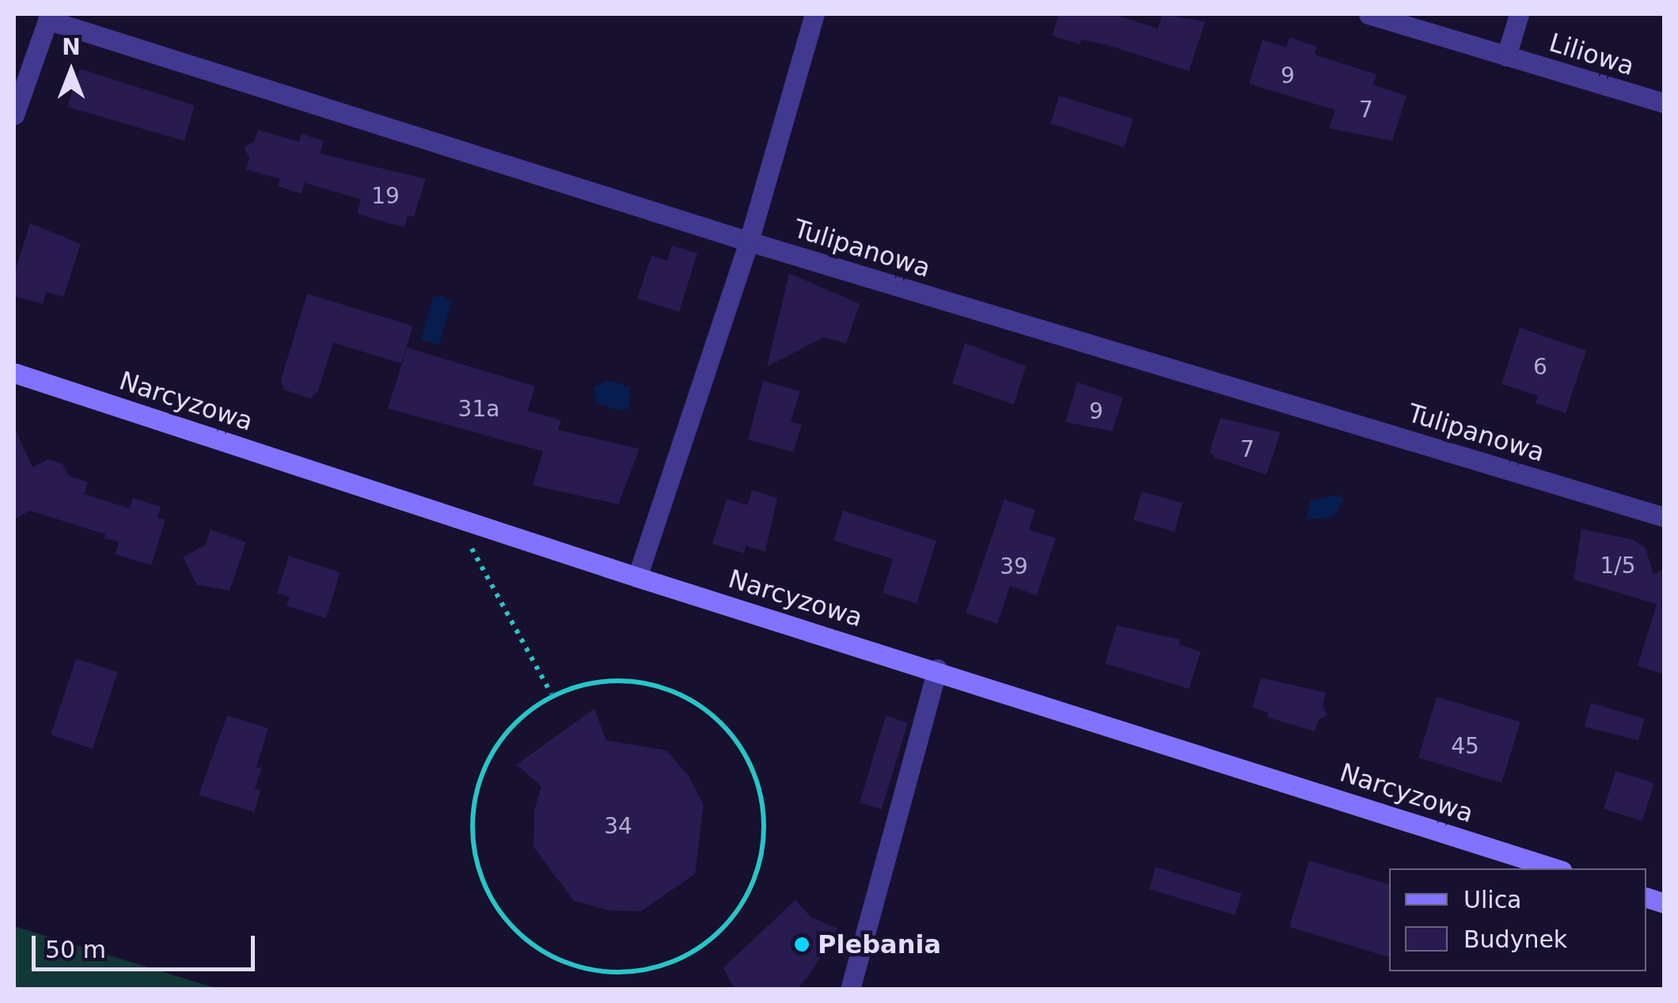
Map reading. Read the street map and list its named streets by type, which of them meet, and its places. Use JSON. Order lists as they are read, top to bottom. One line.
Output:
{"streets":{"street":["Liliowa","Tulipanowa","Narcyzowa"]},"places":["Plebania"],"house_numbers":["9","7","19","6","31a","9","7","1/5","39","45","34"],"legend":["Ulica","Budynek"],"scale_bar":"50 m","north":"top"}
